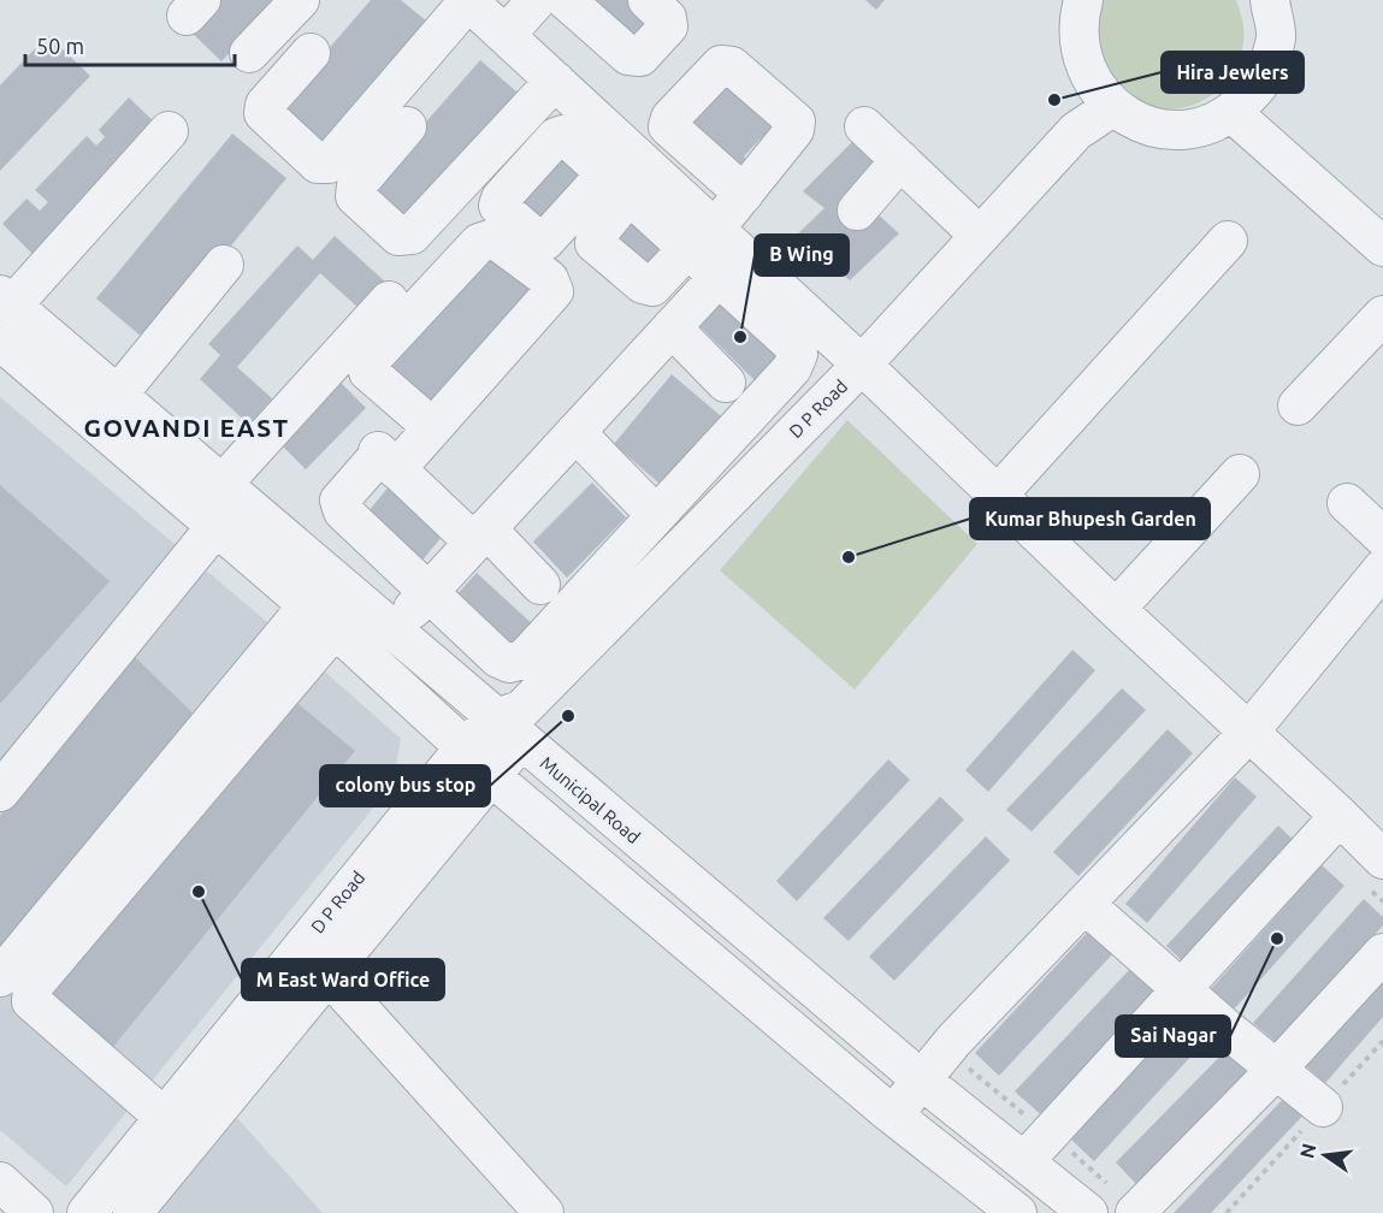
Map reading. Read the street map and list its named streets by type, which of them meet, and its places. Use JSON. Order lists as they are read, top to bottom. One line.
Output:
{"streets":{"street":["D P Road","Municipal Road"]},"crossings":[["D P Road","Municipal Road"]],"districts":["GOVANDI EAST"],"places":["Hira Jewlers","B Wing","Kumar Bhupesh Garden","colony bus stop","M East Ward Office","Sai Nagar"],"scale_bar":"50 m","north":"left"}
